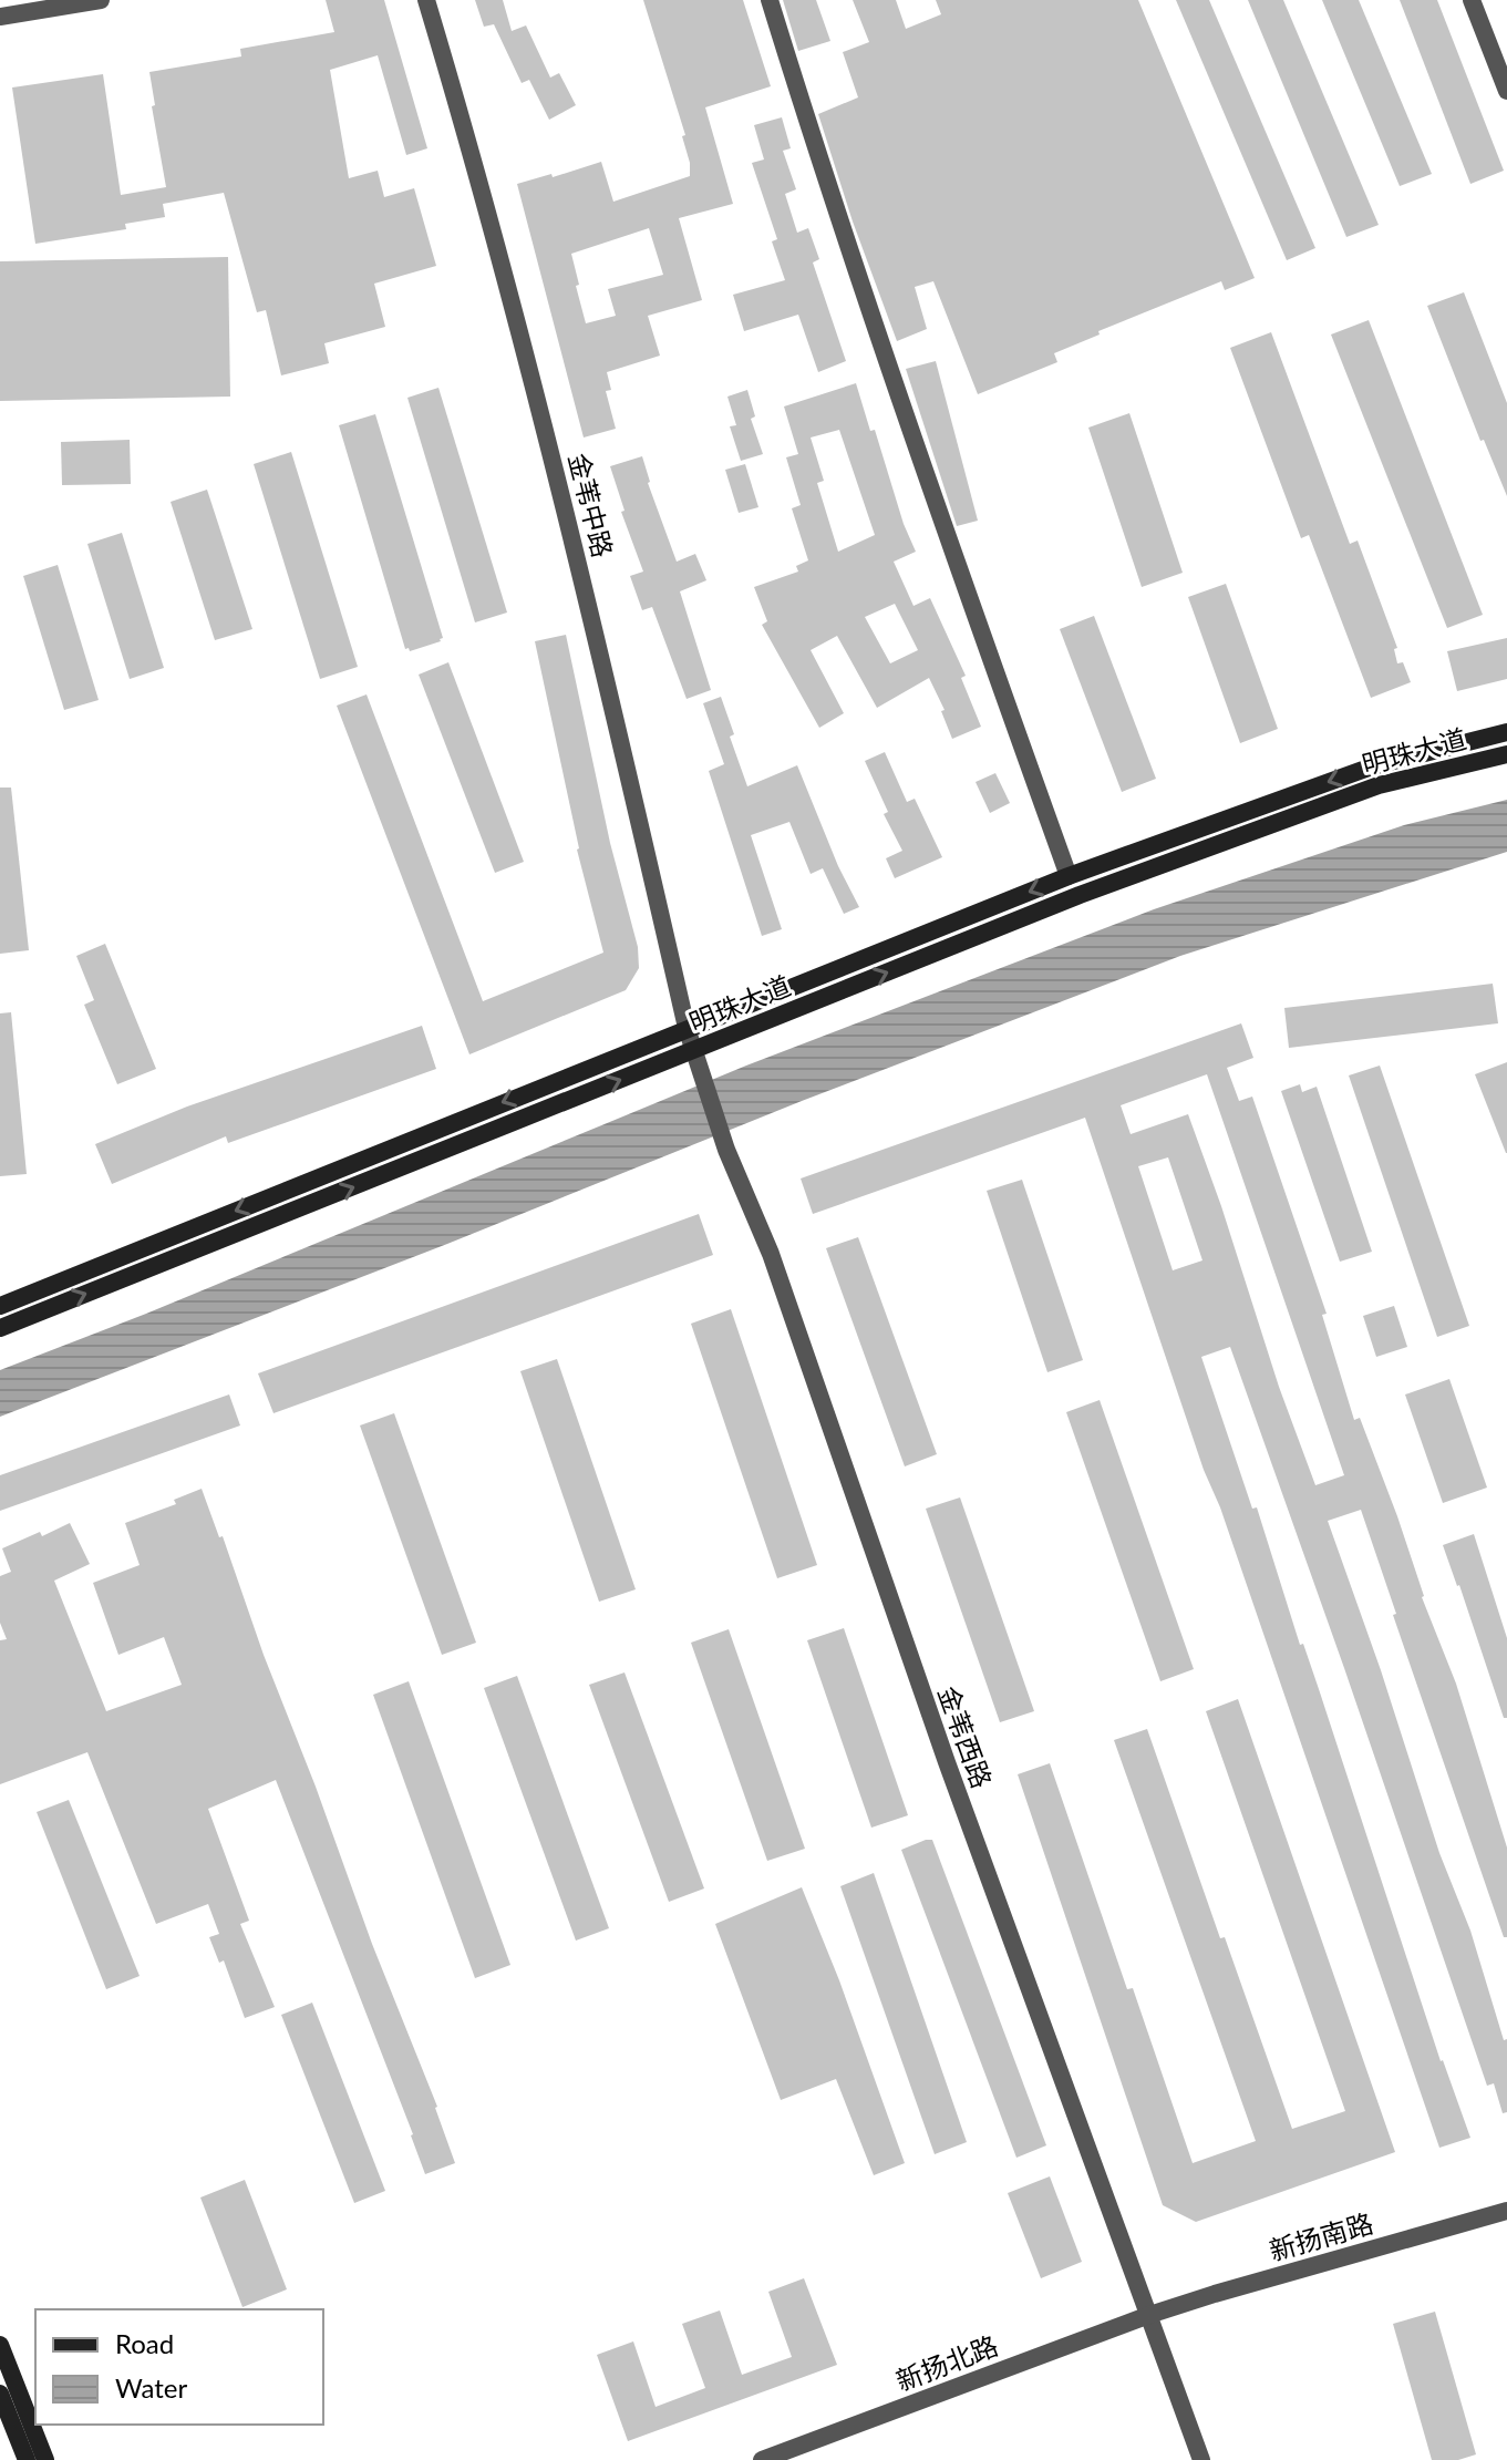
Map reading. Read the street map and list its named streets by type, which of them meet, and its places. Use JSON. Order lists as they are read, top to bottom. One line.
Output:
{"streets":{"main road":["明珠大道"],"street":["金苇中路","金苇西路","新扬南路","新扬北路"]},"crossings":[["金苇中路","明珠大道"],["金苇中路","金苇西路"],["明珠大道","金苇西路"],["金苇西路","新扬南路"],["金苇西路","新扬北路"],["新扬南路","新扬北路"]],"legend":["Road","Water"]}
